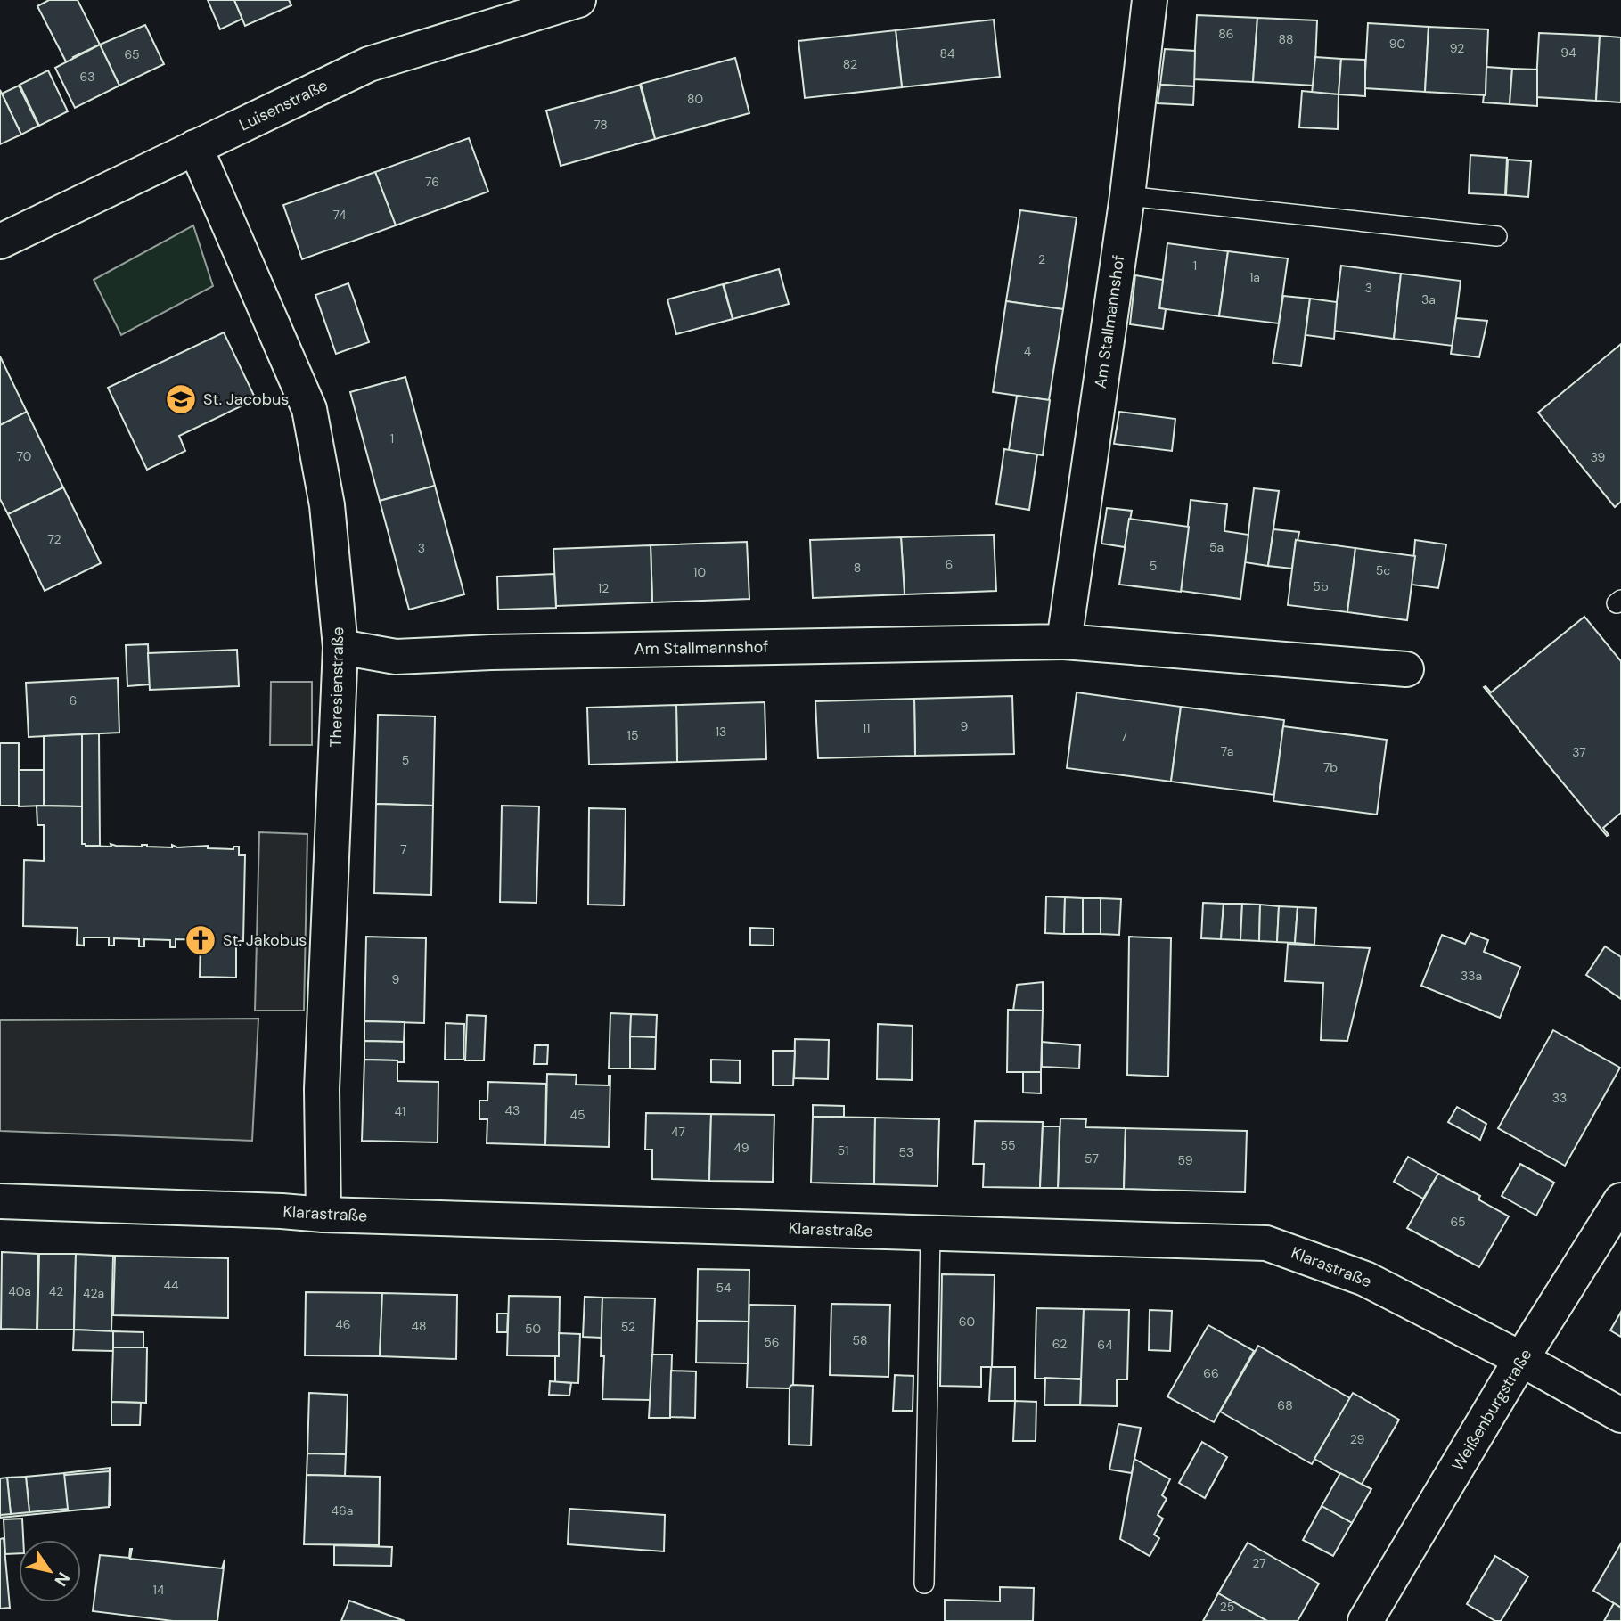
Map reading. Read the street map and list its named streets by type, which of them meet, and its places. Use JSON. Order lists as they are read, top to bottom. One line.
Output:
{"streets":{"street":["Luisenstraße","Am Stallmannshof","Theresienstraße","Klarastraße","Weißenburgstraße"]},"crossings":[["Luisenstraße","Theresienstraße"],["Am Stallmannshof","Theresienstraße"],["Theresienstraße","Klarastraße"],["Klarastraße","Weißenburgstraße"]],"places":{"school or university":["St. Jacobus"],"church":["St. Jakobus"]},"house_numbers":["86","88","90","92","94","84","65","82","63","80","78","76","74","2","1","1a","3","3a","4","1","70","39","72","5a","3","6","5","8","5c","10","5b","12","6","9","11","13","15","7","7a","37","5","7b","7","33a","9","33","43","41","45","47","55","49","51","53","57","59","65","44","54","40a","42","42a","60","46","48","52","50","58","56","62","64","66","68","29","46a","27","14","25"],"north":"bottom right"}
